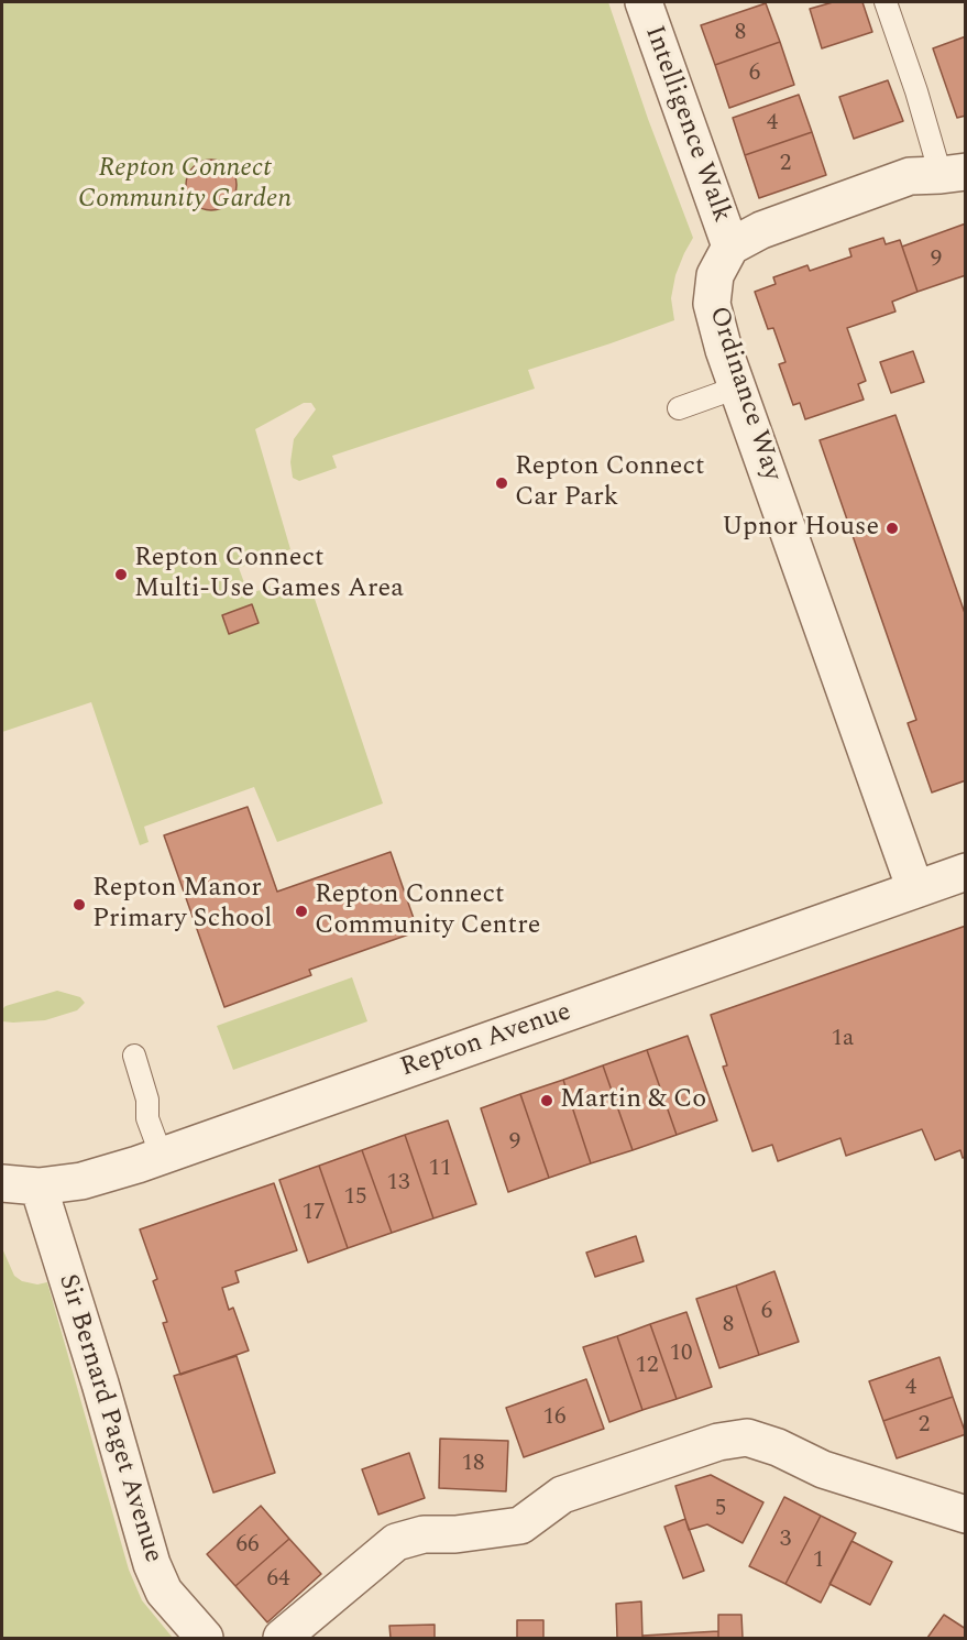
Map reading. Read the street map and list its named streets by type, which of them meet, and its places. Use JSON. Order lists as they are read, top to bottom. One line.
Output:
{"streets":{"street":["Intelligence Walk","Ordinance Way","Repton Avenue","Sir Bernard Paget Avenue"]},"crossings":[["Intelligence Walk","Ordinance Way"],["Ordinance Way","Repton Avenue"],["Repton Avenue","Sir Bernard Paget Avenue"]],"parks":["Repton Connect Community Garden"],"places":["Repton Connect Car Park","Upnor House","Repton Connect Multi-Use Games Area","Repton Manor Primary School","Repton Connect Community Centre","Martin & Co"],"house_numbers":["8","6","4","2","9","1a","9","11","13","15","17","6","8","10","12","4","16","2","18","5","3","66","1","64"]}
